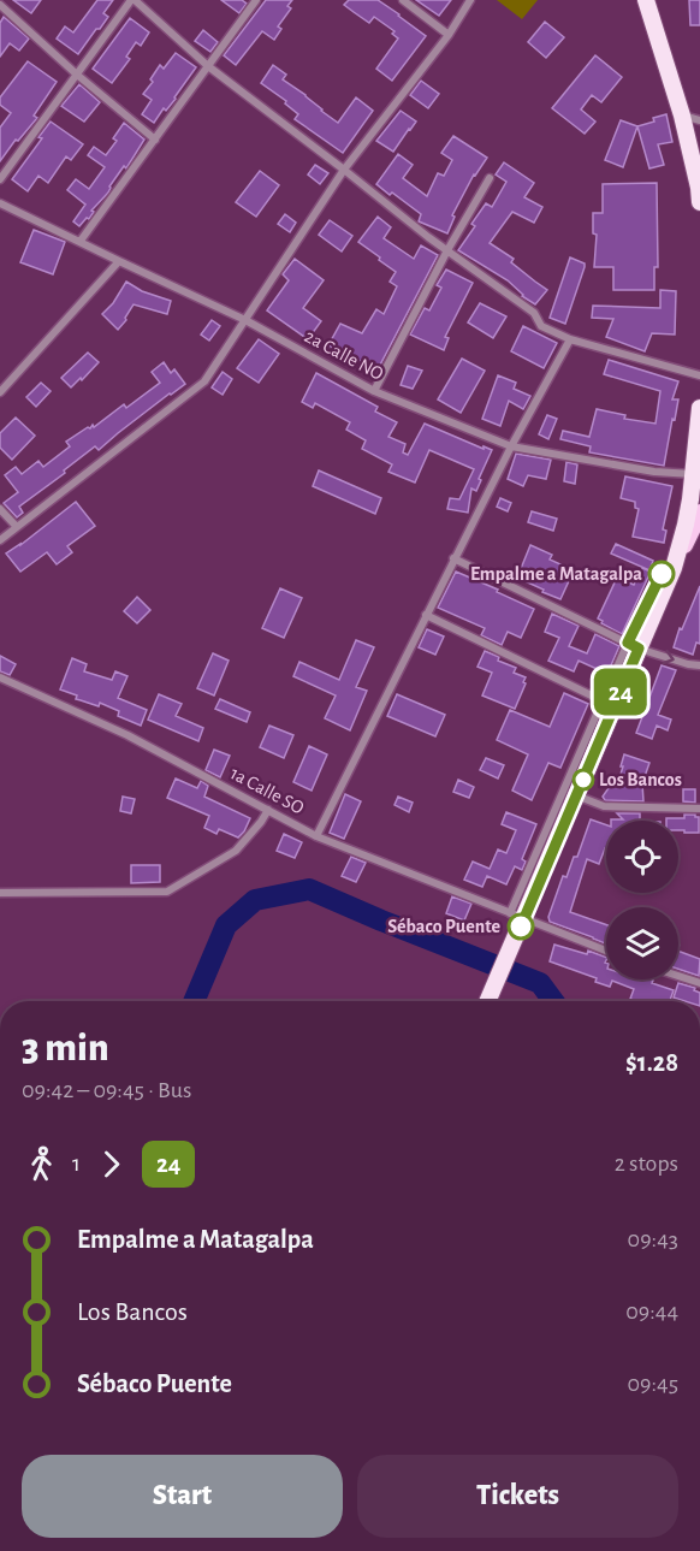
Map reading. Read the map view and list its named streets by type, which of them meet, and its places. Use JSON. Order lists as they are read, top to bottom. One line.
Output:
{"streets":{"street":["2a Calle NO","1a Calle SO"]},"places":["Empalme a Matagalpa","Los Bancos","Sébaco Puente"],"lines":["bus line 24"],"page":{"on_map":"24","heading":["3 min","09:42 – 09:45 · Bus","$1.28"],"legs":["1","24","2 stops"],"list":[{"name":"Empalme a Matagalpa","value":"09:43"},{"name":"Los Bancos","value":"09:44"},{"name":"Sébaco Puente","value":"09:45"}],"buttons":["Start","Tickets"]}}
